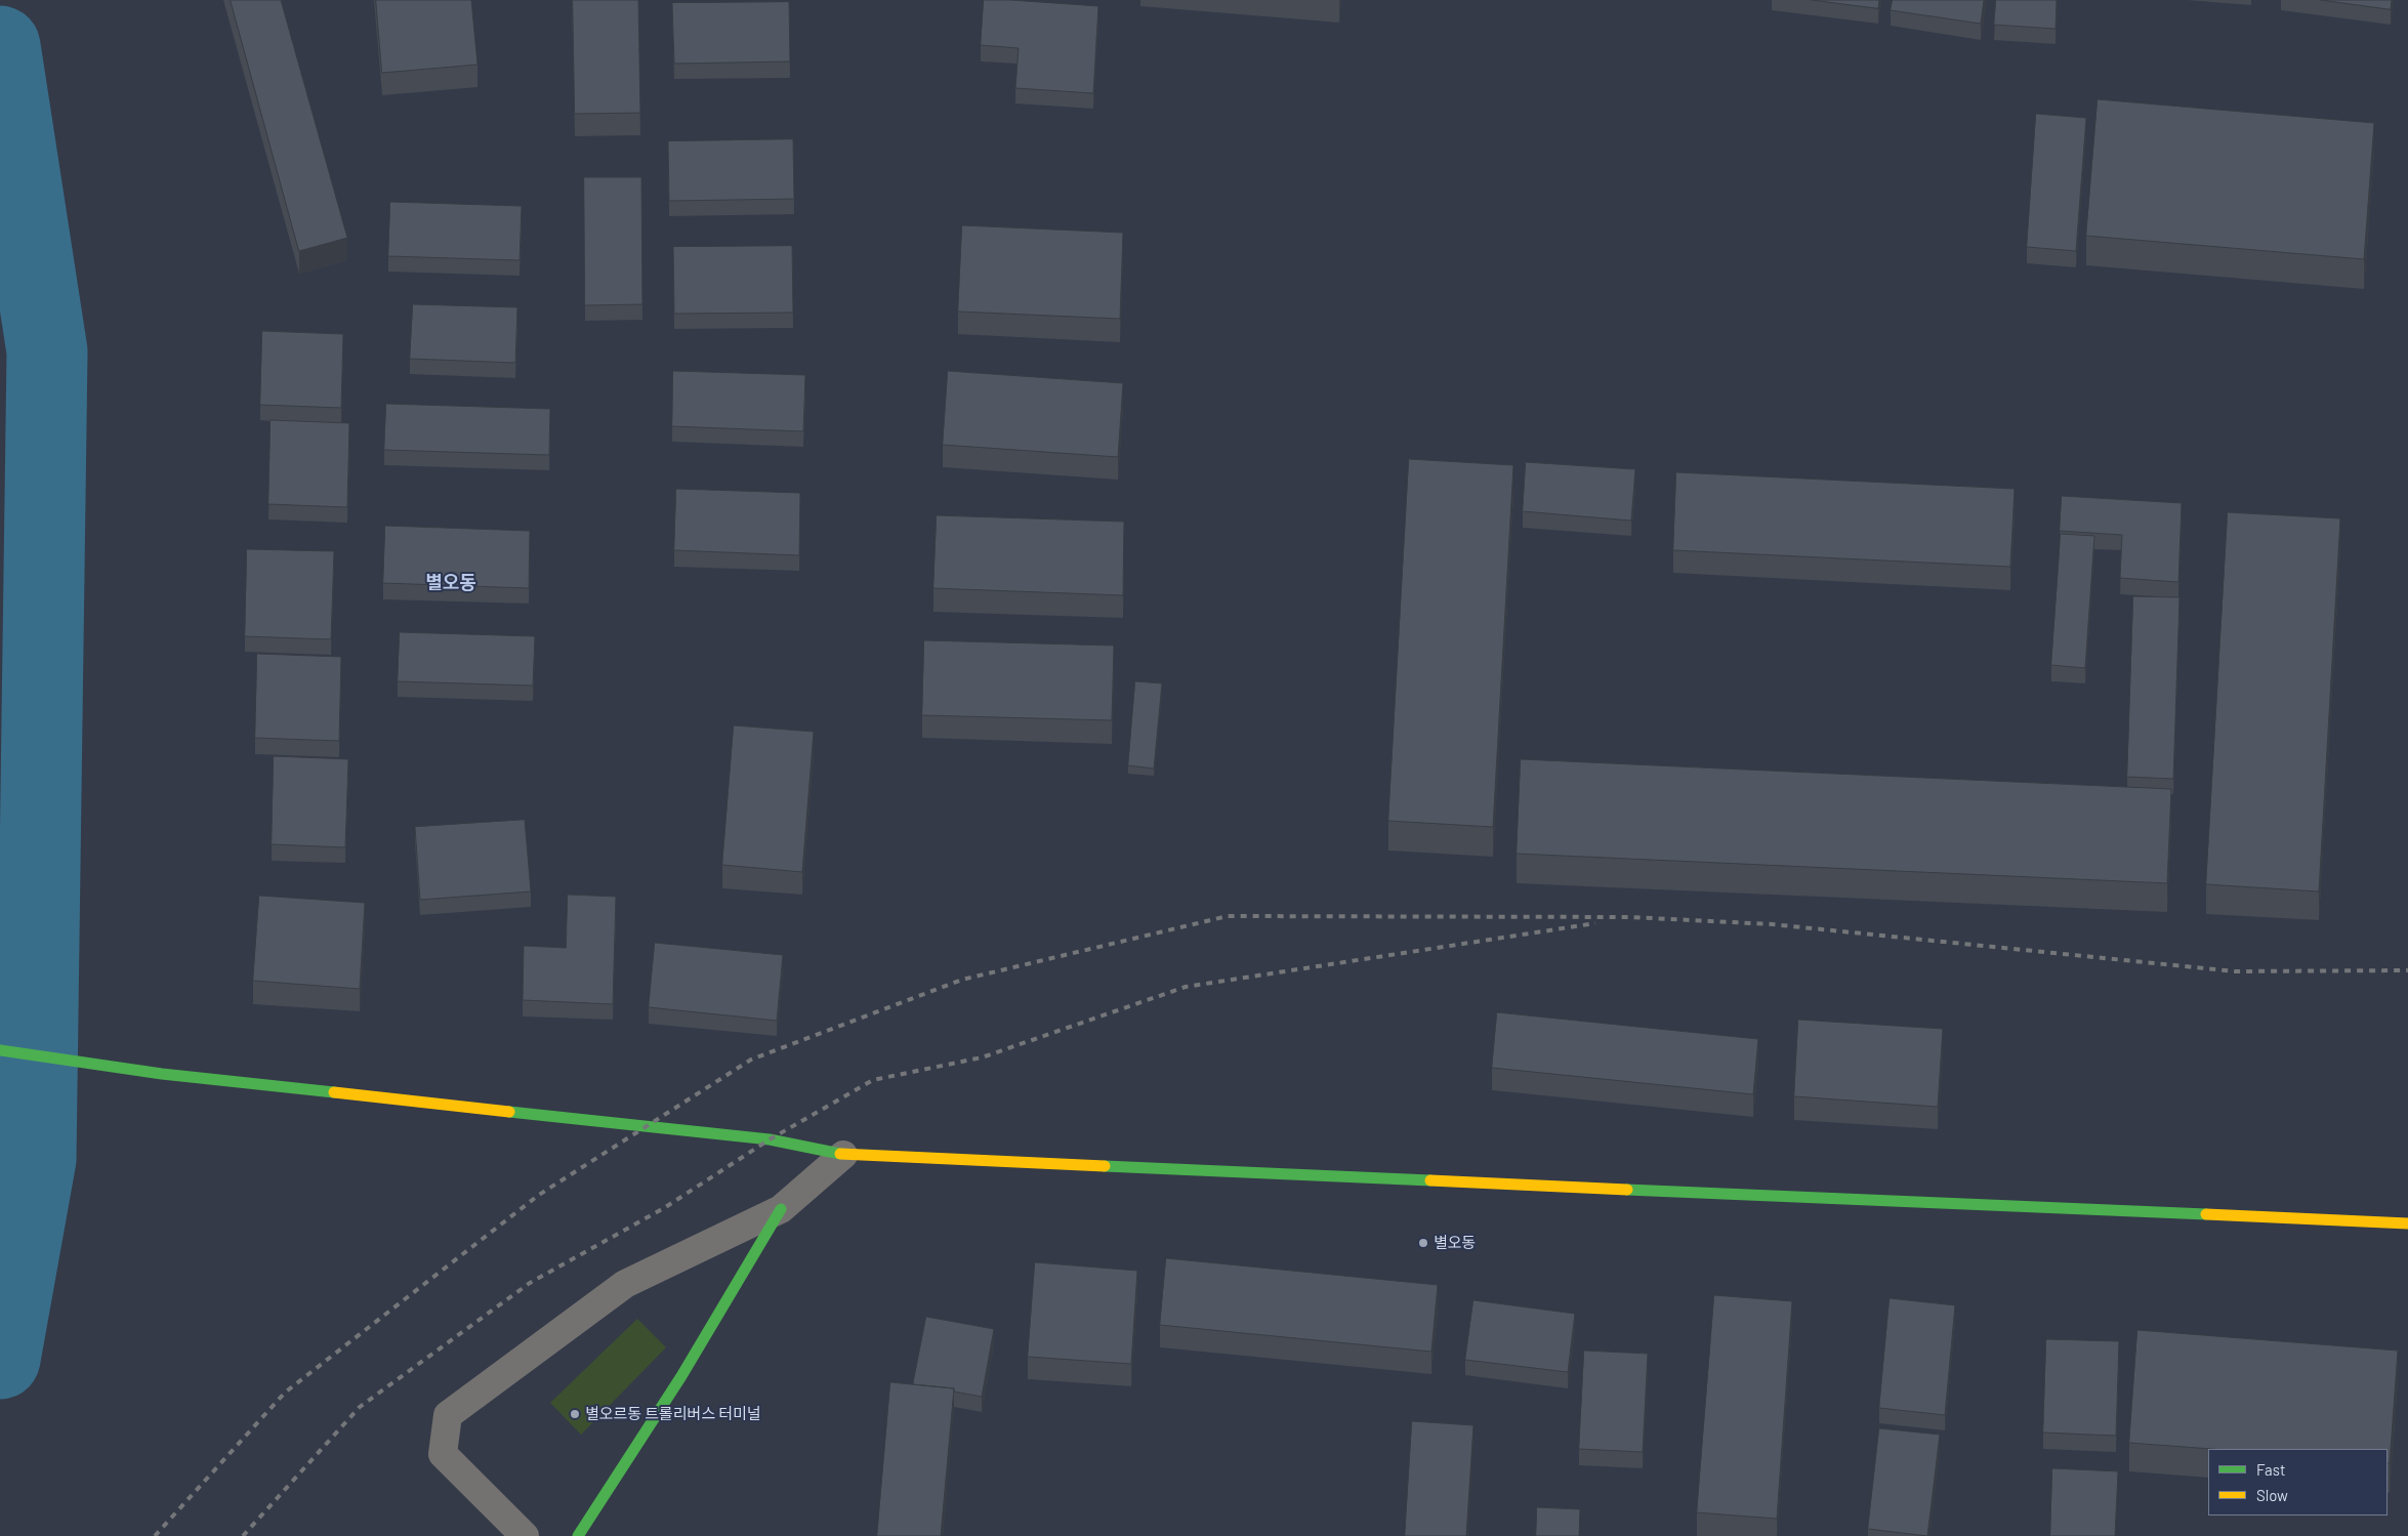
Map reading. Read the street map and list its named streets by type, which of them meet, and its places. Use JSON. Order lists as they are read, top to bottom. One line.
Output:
{"districts":["별오동"],"places":["별오동","별오르동 트롤리버스 터미널"],"legend":["Fast","Slow"]}
